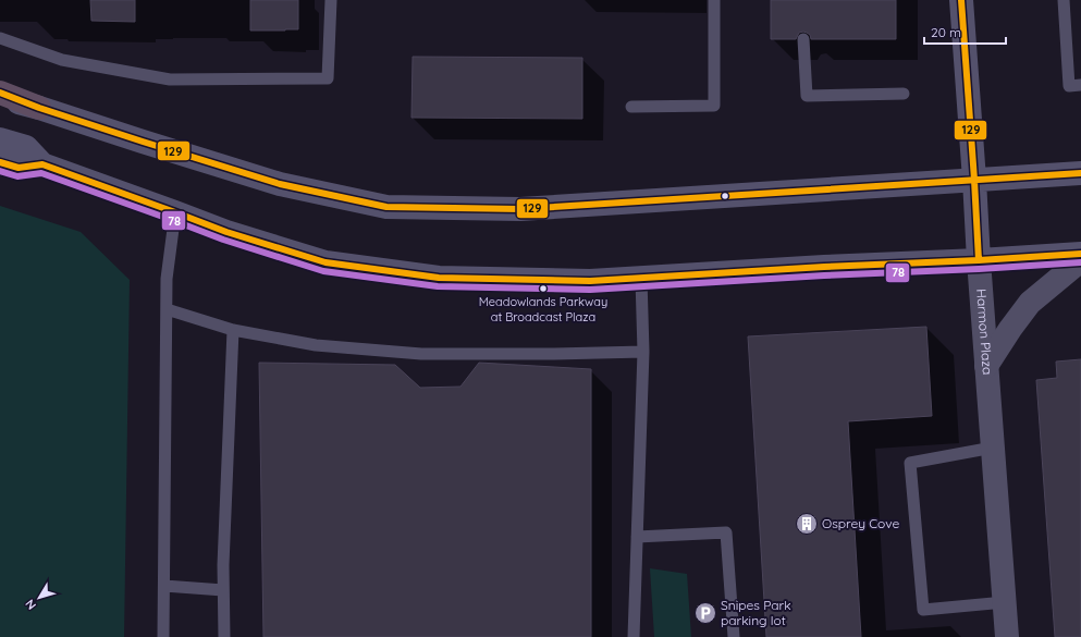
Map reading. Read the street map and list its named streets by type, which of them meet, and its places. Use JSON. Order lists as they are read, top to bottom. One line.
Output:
{"streets":{"main road":["Harmon Plaza"]},"places":{"other":["Meadowlands Parkway at Broadcast Plaza"],"building":["Osprey Cove"],"parking":["Snipes Park parking lot"]},"lines":["transit line 129","transit line 78"],"scale_bar":"20 m","north":"bottom left"}
